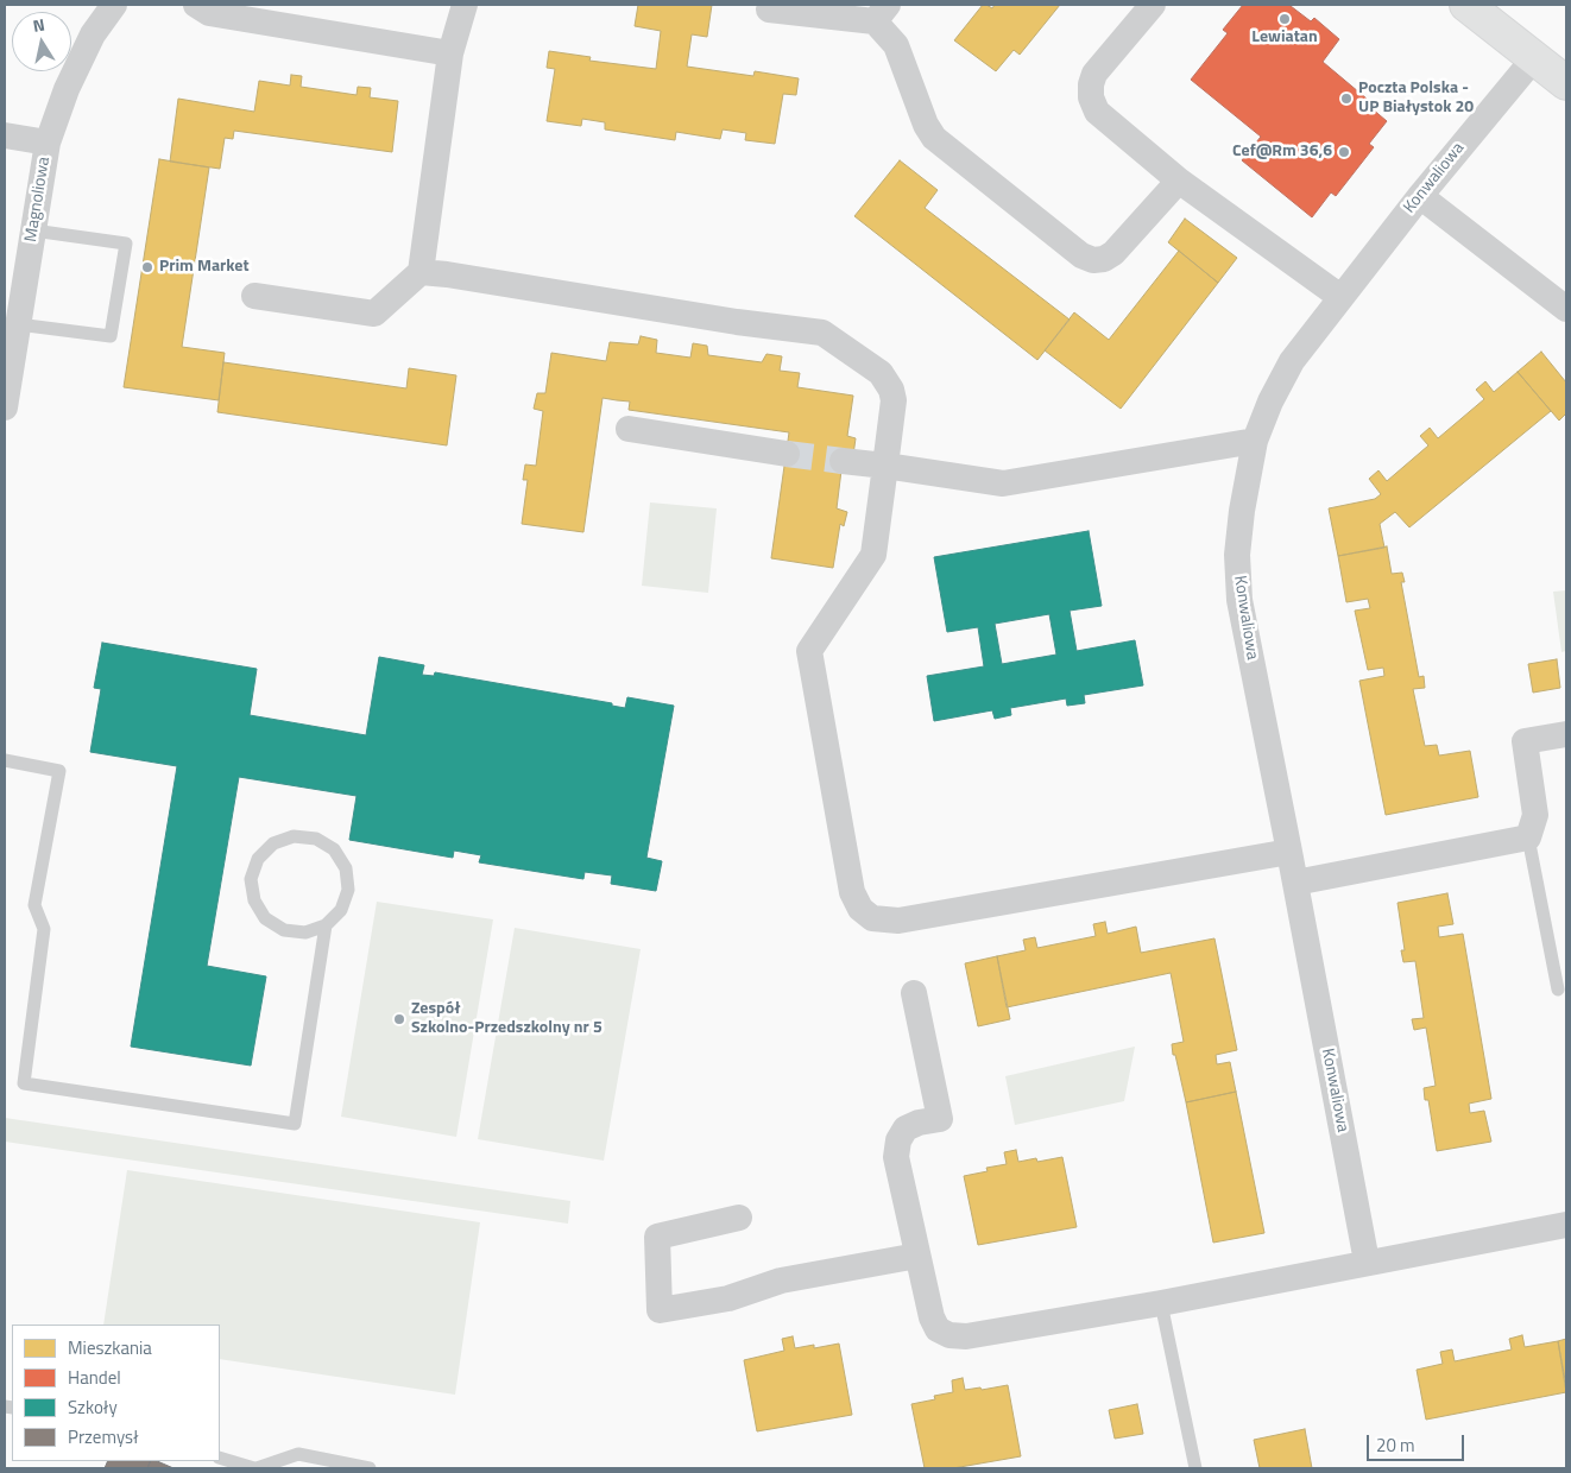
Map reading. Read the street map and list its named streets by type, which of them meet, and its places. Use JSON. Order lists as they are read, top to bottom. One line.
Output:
{"streets":{"street":["Konwaliowa","Magnoliowa"]},"places":["Lewiatan","Poczta Polska - UP Białystok 20","Cef@Rm 36,6","Prim Market","Zespół Szkolno-Przedszkolny nr 5"],"legend":["Mieszkania","Handel","Szkoły","Przemysł"],"scale_bar":"20 m","north":"top"}
